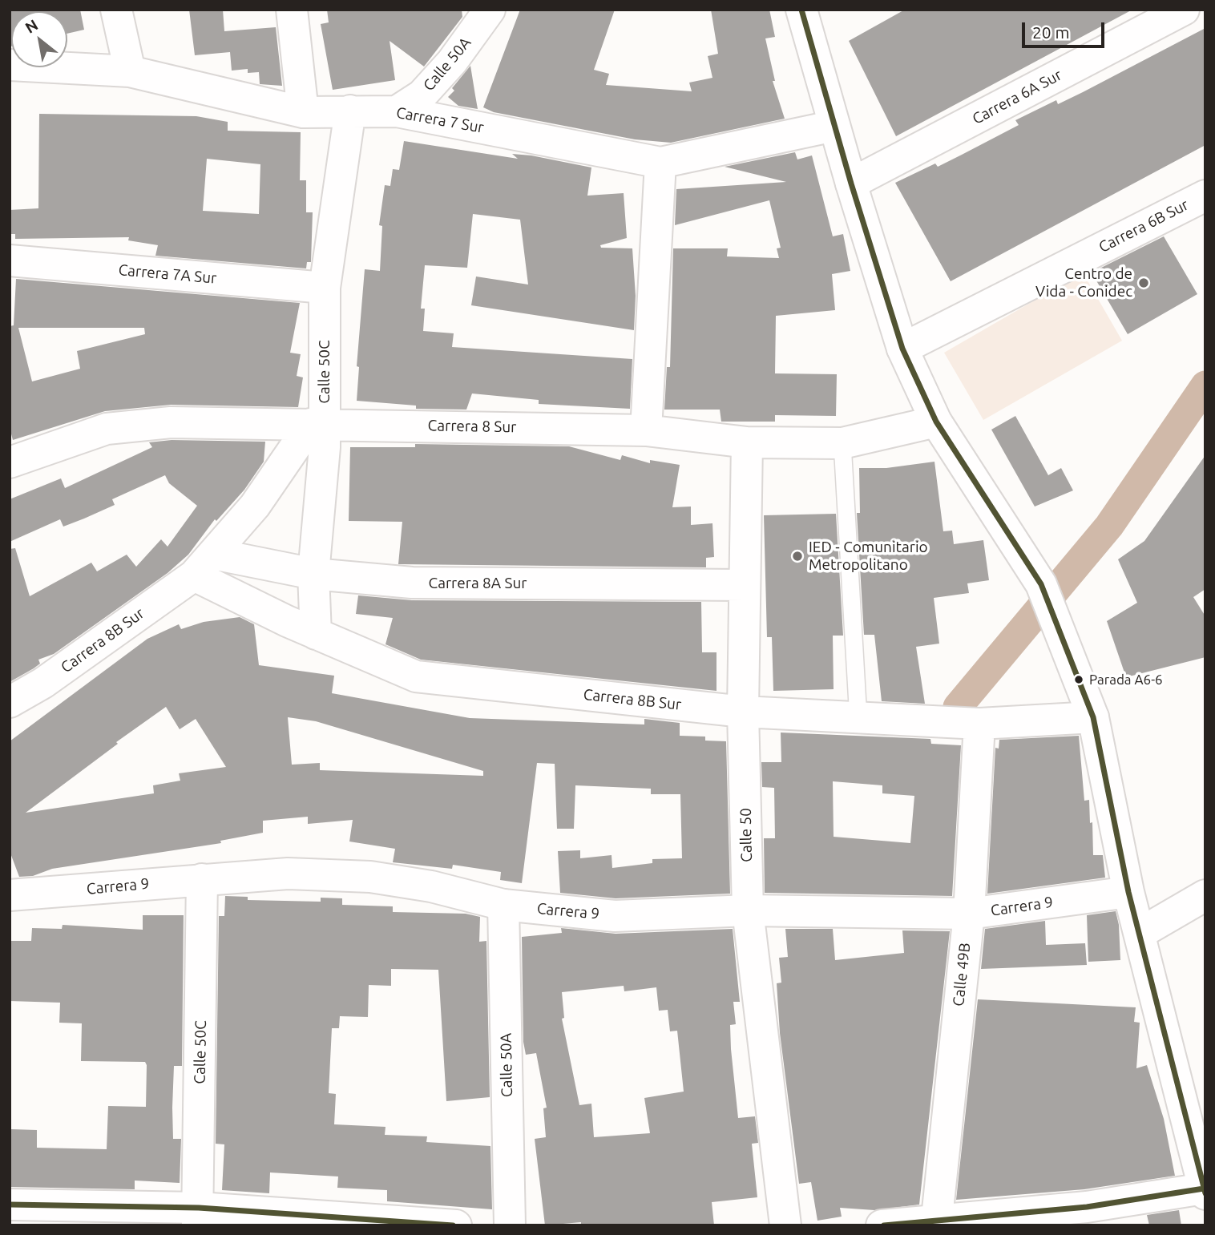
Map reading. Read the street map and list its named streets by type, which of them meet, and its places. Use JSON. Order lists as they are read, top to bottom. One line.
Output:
{"streets":{"street":["Calle 50A","Carrera 6A Sur","Carrera 7 Sur","Carrera 6B Sur","Carrera 7A Sur","Calle 50C","Carrera 8 Sur","Carrera 8A Sur","Carrera 8B Sur","Calle 50","Carrera 9","Calle 49B"]},"crossings":[["Calle 50A","Carrera 7 Sur"],["Calle 50A","Carrera 9"],["Carrera 7 Sur","Calle 50C"],["Carrera 7A Sur","Calle 50C"],["Calle 50C","Carrera 8 Sur"],["Calle 50C","Carrera 8A Sur"],["Calle 50C","Carrera 8B Sur"],["Calle 50C","Carrera 9"],["Carrera 8 Sur","Carrera 8B Sur"],["Carrera 8 Sur","Calle 50"],["Carrera 8A Sur","Carrera 8B Sur"],["Carrera 8A Sur","Calle 50"],["Carrera 8B Sur","Calle 50"],["Carrera 8B Sur","Calle 49B"],["Calle 50","Carrera 9"],["Carrera 9","Calle 49B"]],"places":["Centro de Vida - Conidec","IED - Comunitario Metropolitano","Parada A6-6"],"scale_bar":"20 m","north":"top left"}
